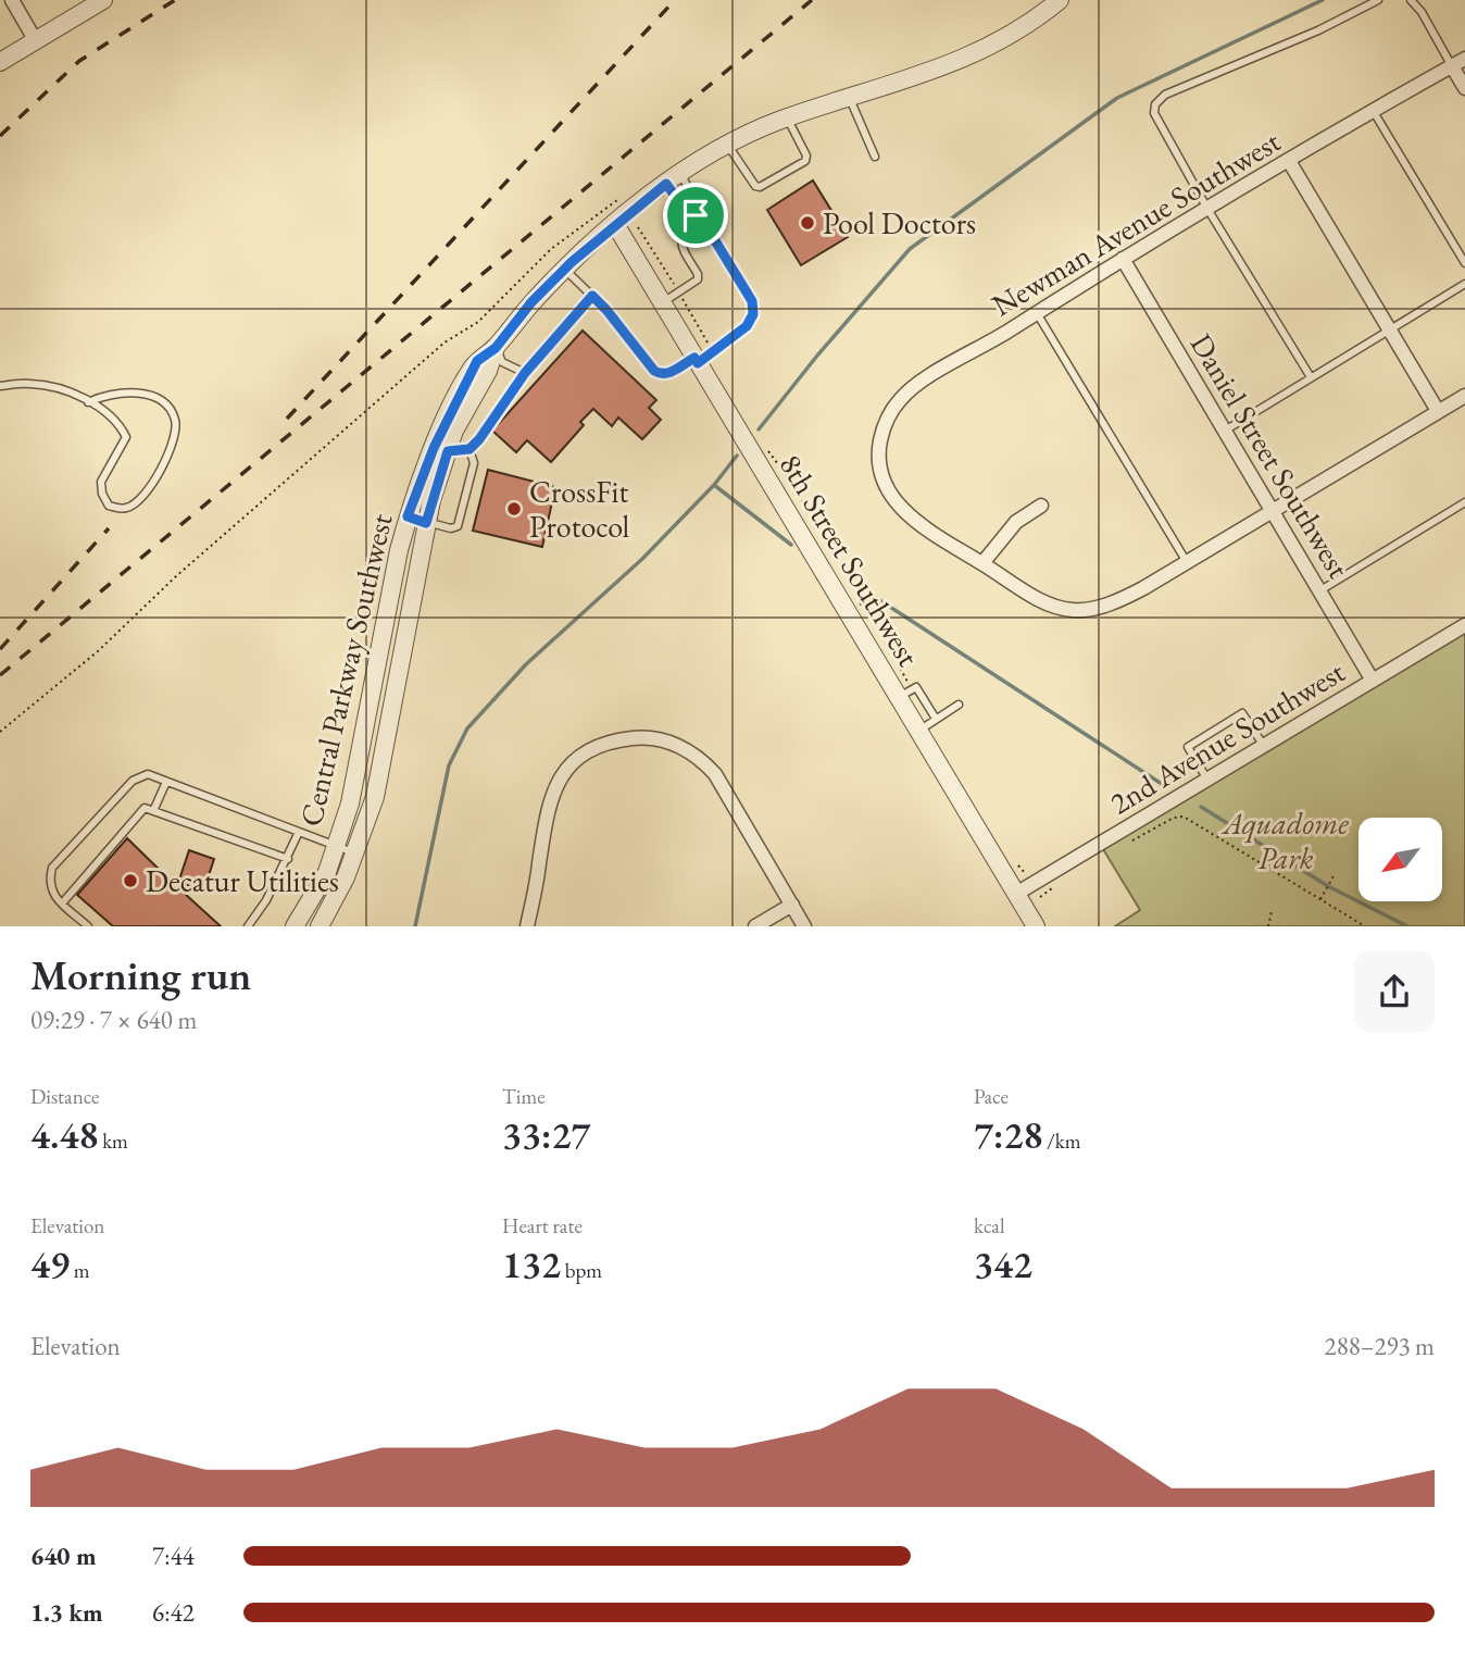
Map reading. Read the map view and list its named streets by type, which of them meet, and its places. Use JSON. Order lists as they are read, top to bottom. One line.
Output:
{"streets":{"street":["Newman Avenue Southwest","Daniel Street Southwest","8th Street Southwest","Central Parkway Southwest","2nd Avenue Southwest"]},"crossings":[["Newman Avenue Southwest","Daniel Street Southwest"],["Daniel Street Southwest","2nd Avenue Southwest"],["8th Street Southwest","Central Parkway Southwest"],["8th Street Southwest","2nd Avenue Southwest"]],"parks":["Aquadome Park"],"places":["Pool Doctors","CrossFit Protocol","Decatur Utilities"],"north":"bottom left","page":{"heading":["Morning run","09:29 · 7 × 640 m"],"stats":[["Distance","4.48 km"],["Time","33:27"],["Pace","7:28 /km"],["Elevation","49 m"],["Heart rate","132 bpm"],["kcal","342"]],"chart":["Elevation","288–293 m"],"list":[{"name":"640 m","note":"7:44"},{"name":"1.3 km","note":"6:42"}]}}
